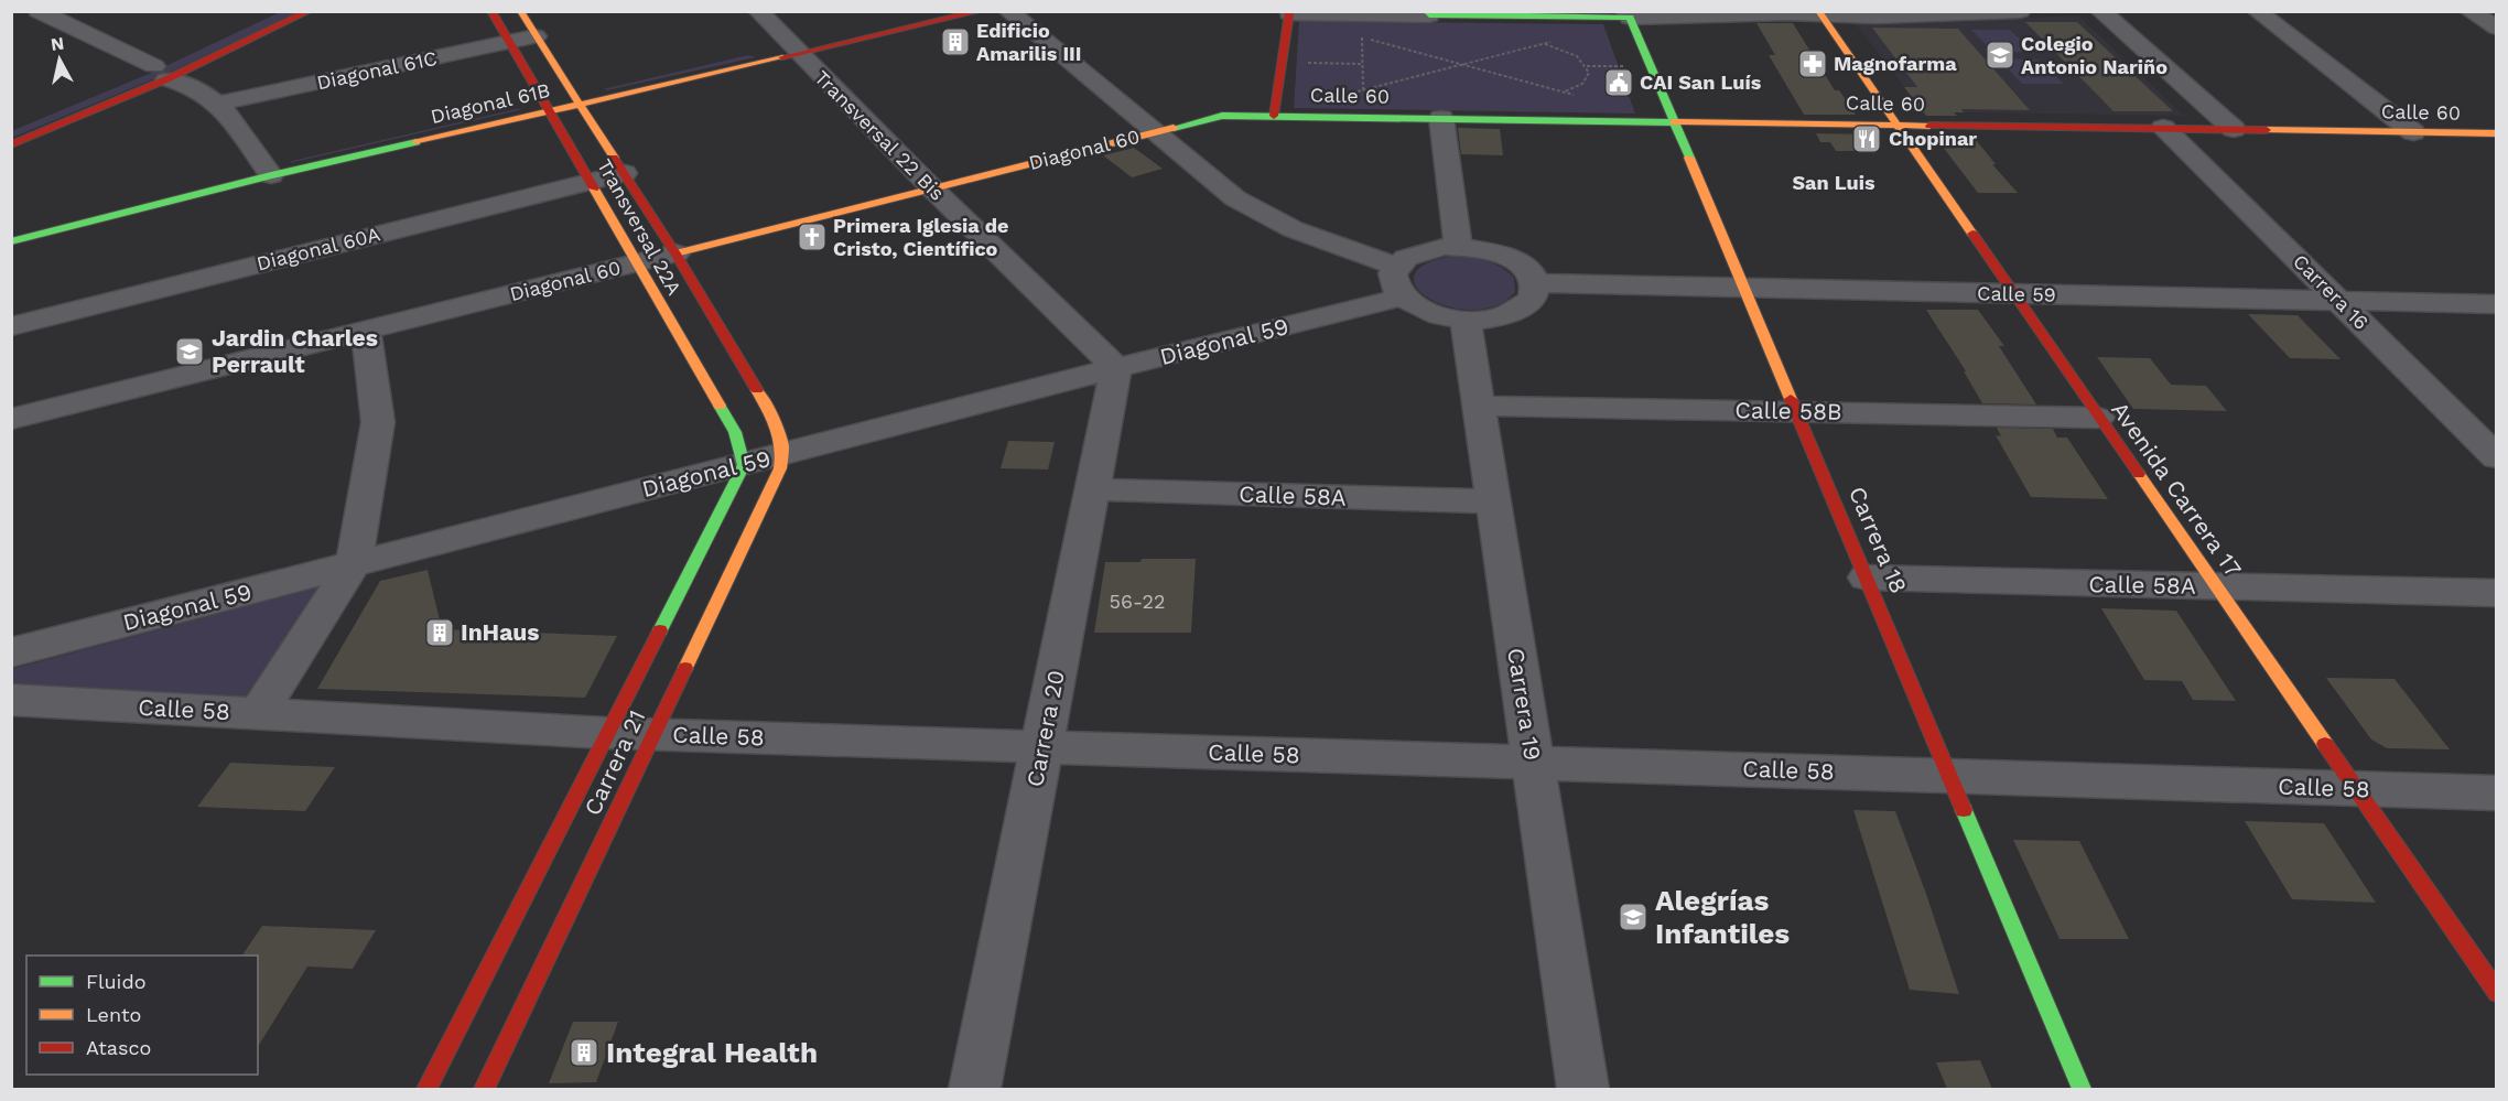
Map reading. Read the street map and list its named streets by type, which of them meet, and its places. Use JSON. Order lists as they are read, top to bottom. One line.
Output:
{"streets":{"street":["Diagonal 61C","Calle 60","Diagonal 61B","Transversal 22 Bis","Diagonal 60","Transversal 22A","Diagonal 60A","Carrera 16","Calle 59","Diagonal 59","Calle 58B","Avenida Carrera 17","Calle 58A","Carrera 18","Carrera 19","Calle 58","Carrera 20","Carrera 21"]},"crossings":[["Diagonal 61C","Transversal 22A"],["Calle 60","Diagonal 60"],["Calle 60","Carrera 16"],["Calle 60","Avenida Carrera 17"],["Calle 60","Carrera 18"],["Diagonal 61B","Transversal 22 Bis"],["Diagonal 61B","Transversal 22A"],["Transversal 22 Bis","Diagonal 60"],["Transversal 22 Bis","Diagonal 59"],["Transversal 22 Bis","Carrera 20"],["Diagonal 60","Transversal 22A"],["Transversal 22A","Diagonal 60A"],["Transversal 22A","Diagonal 59"],["Transversal 22A","Carrera 21"],["Carrera 16","Calle 59"],["Calle 59","Avenida Carrera 17"],["Calle 59","Carrera 18"],["Diagonal 59","Carrera 20"],["Diagonal 59","Carrera 21"],["Calle 58B","Avenida Carrera 17"],["Calle 58B","Carrera 18"],["Calle 58B","Carrera 19"],["Avenida Carrera 17","Calle 58A"],["Avenida Carrera 17","Calle 58"],["Calle 58A","Carrera 18"],["Calle 58A","Carrera 19"],["Calle 58A","Carrera 20"],["Carrera 18","Calle 58"],["Carrera 19","Calle 58"],["Calle 58","Carrera 20"],["Calle 58","Carrera 21"]],"districts":["San Luis"],"places":{"building":["Edificio Amarilis III","InHaus","Integral Health"],"school or university":["Colegio Antonio Nariño","Jardin Charles Perrault","Alegrías Infantiles"],"pharmacy":["Magnofarma"],"public building":["CAI San Luís"],"restaurant":["Chopinar"],"church":["Primera Iglesia de Cristo, Científico"]},"house_numbers":["56-22"],"legend":["Fluido","Lento","Atasco"],"north":"top"}
